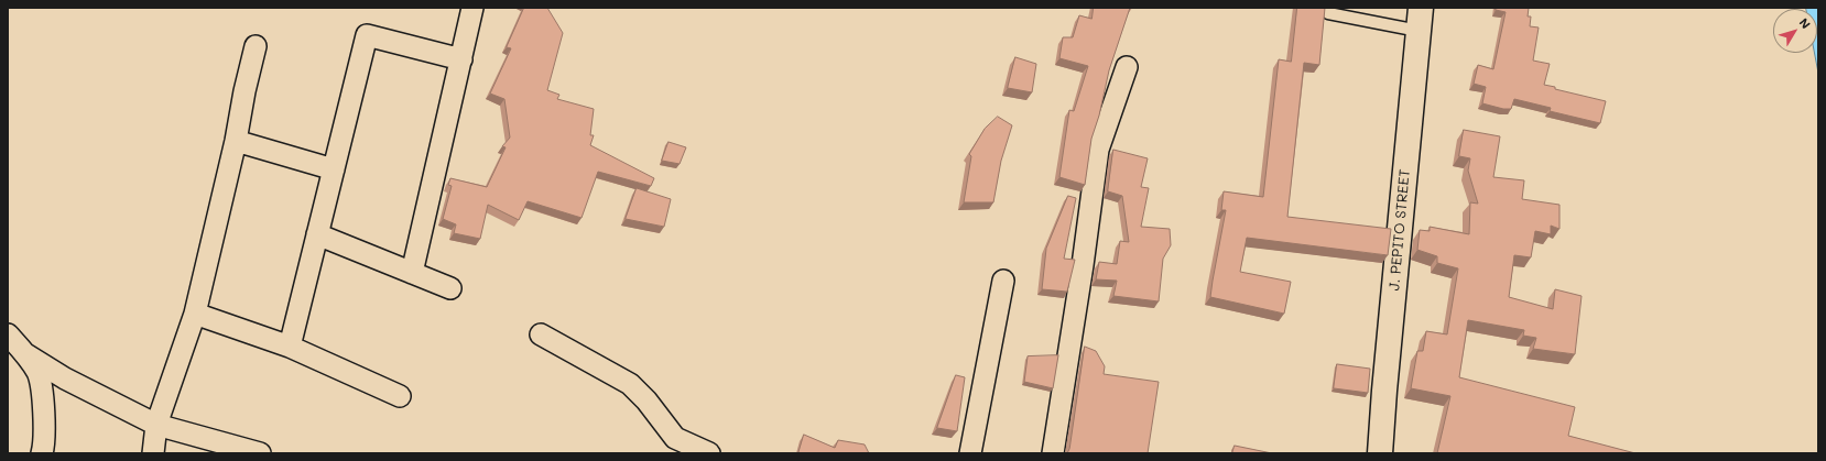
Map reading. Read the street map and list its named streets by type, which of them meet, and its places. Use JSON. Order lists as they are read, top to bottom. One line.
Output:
{"streets":{"street":["J. PEPITO STREET"]},"north":"top right"}
